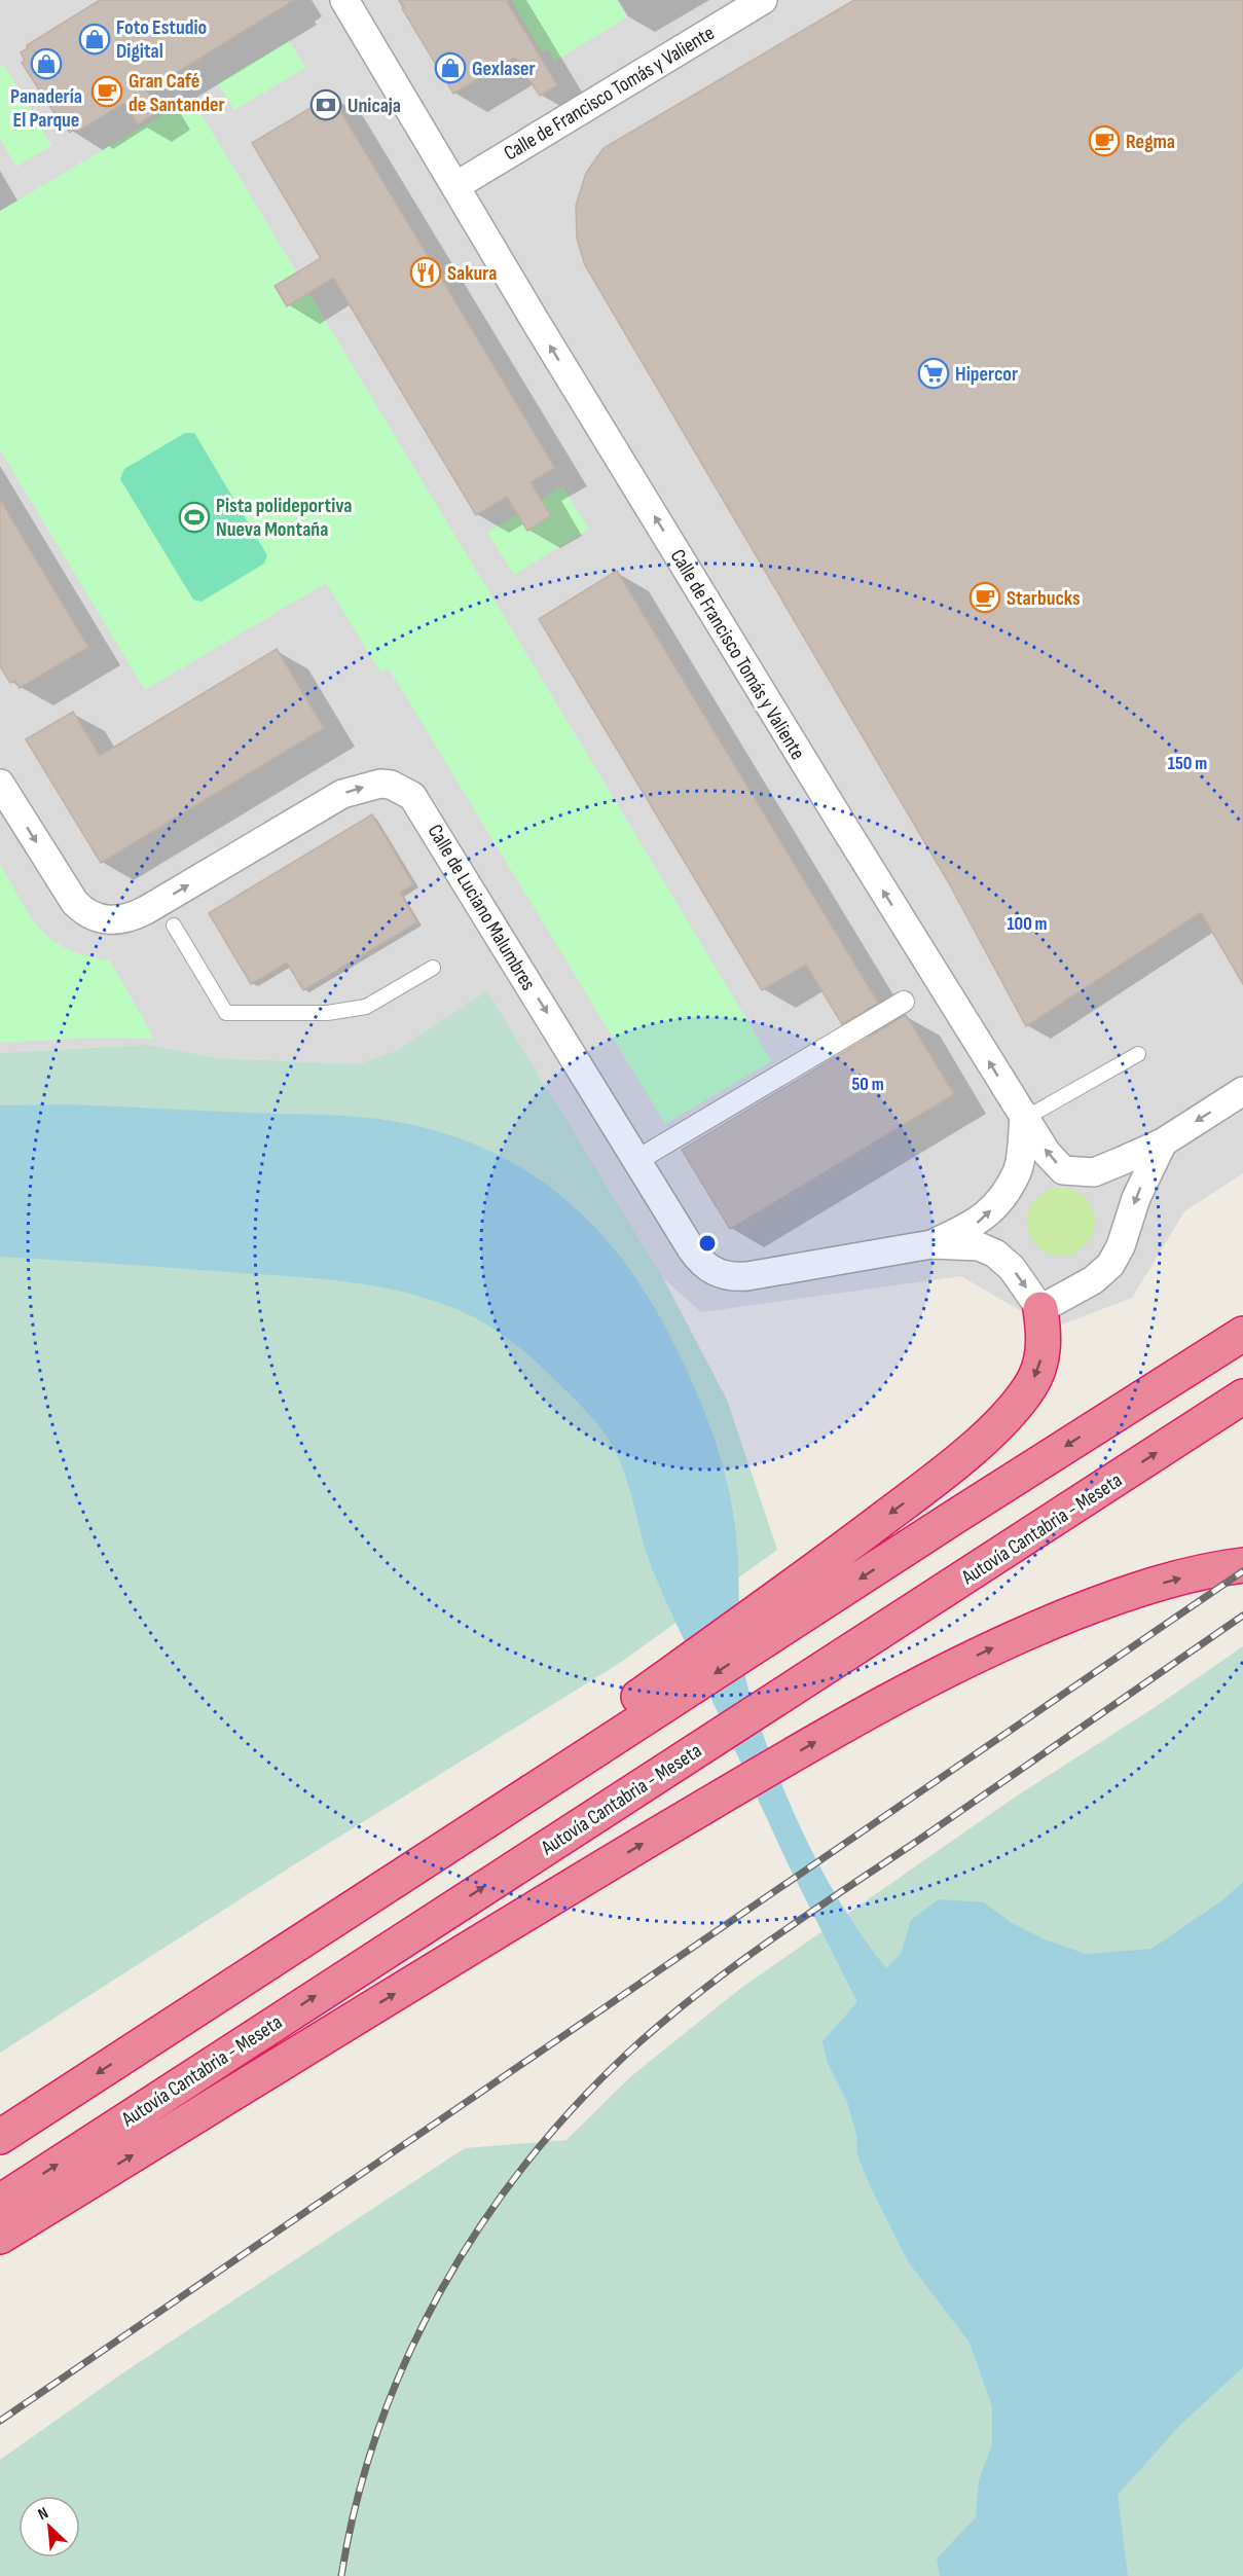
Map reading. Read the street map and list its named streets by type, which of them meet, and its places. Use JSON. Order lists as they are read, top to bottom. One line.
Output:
{"streets":{"highway":["Autovía Cantabria - Meseta"],"street":["Calle de Francisco Tomás y Valiente","Calle de Luciano Malumbres"]},"crossings":[["Calle de Francisco Tomás y Valiente","Calle de Luciano Malumbres"]],"one_way":["Calle de Francisco Tomás y Valiente"],"places":{"shop":["Foto Estudio Digital","Panadería El Parque","Gexlaser"],"cafe":["Gran Café de Santander","Regma","Starbucks"],"bank":["Unicaja"],"restaurant":["Sakura"],"supermarket":["Hipercor"],"sports":["Pista polideportiva Nueva Montaña"]},"north":"top left","rings":["150 m","100 m","50 m"]}
